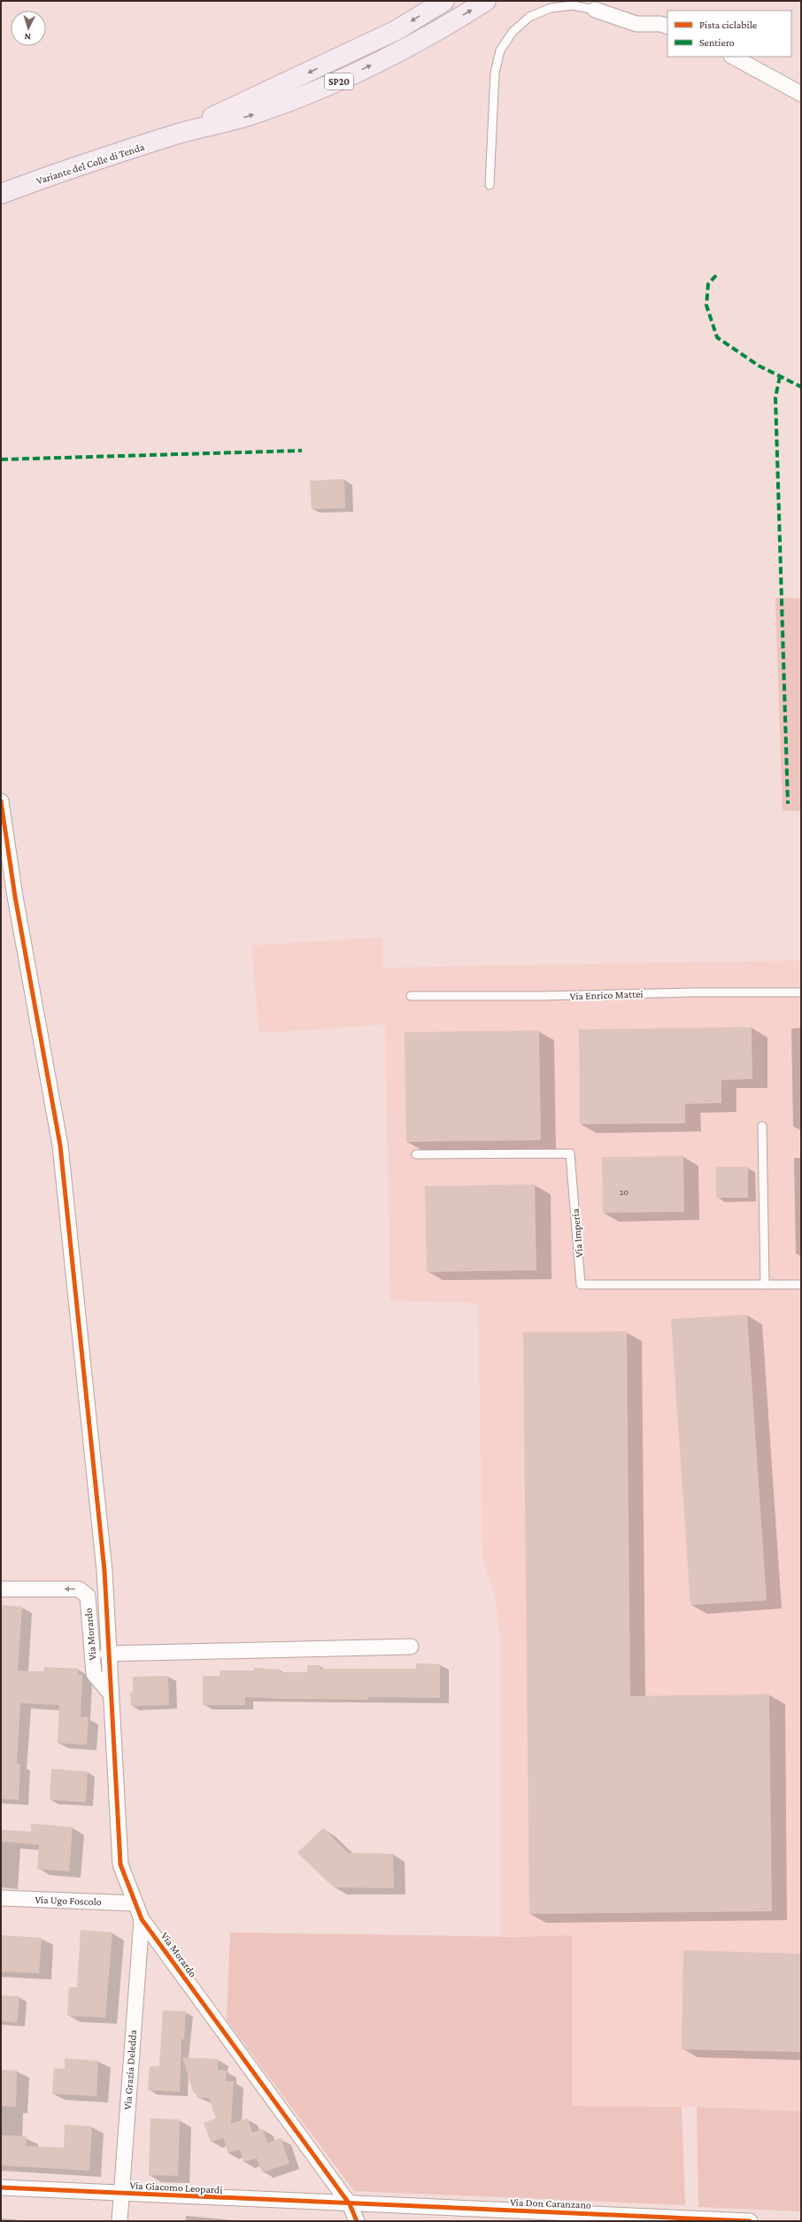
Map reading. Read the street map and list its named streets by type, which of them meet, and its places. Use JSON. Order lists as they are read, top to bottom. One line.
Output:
{"streets":{"main road":["SP20","Variante del Colle di Tenda"],"street":["Via Morardo","Via Ugo Foscolo","Via Grazia Deledda","Via Giacomo Leopardi","Via Don Caranzano"],"lane":["Via Enrico Mattei","Via Imperia"]},"crossings":[["SP20","Variante del Colle di Tenda"],["Via Morardo","Via Ugo Foscolo"],["Via Morardo","Via Grazia Deledda"],["Via Morardo","Via Giacomo Leopardi"],["Via Morardo","Via Don Caranzano"],["Via Grazia Deledda","Via Giacomo Leopardi"],["Via Giacomo Leopardi","Via Don Caranzano"]],"house_numbers":["20"],"legend":["Pista ciclabile","Sentiero"],"north":"bottom"}
